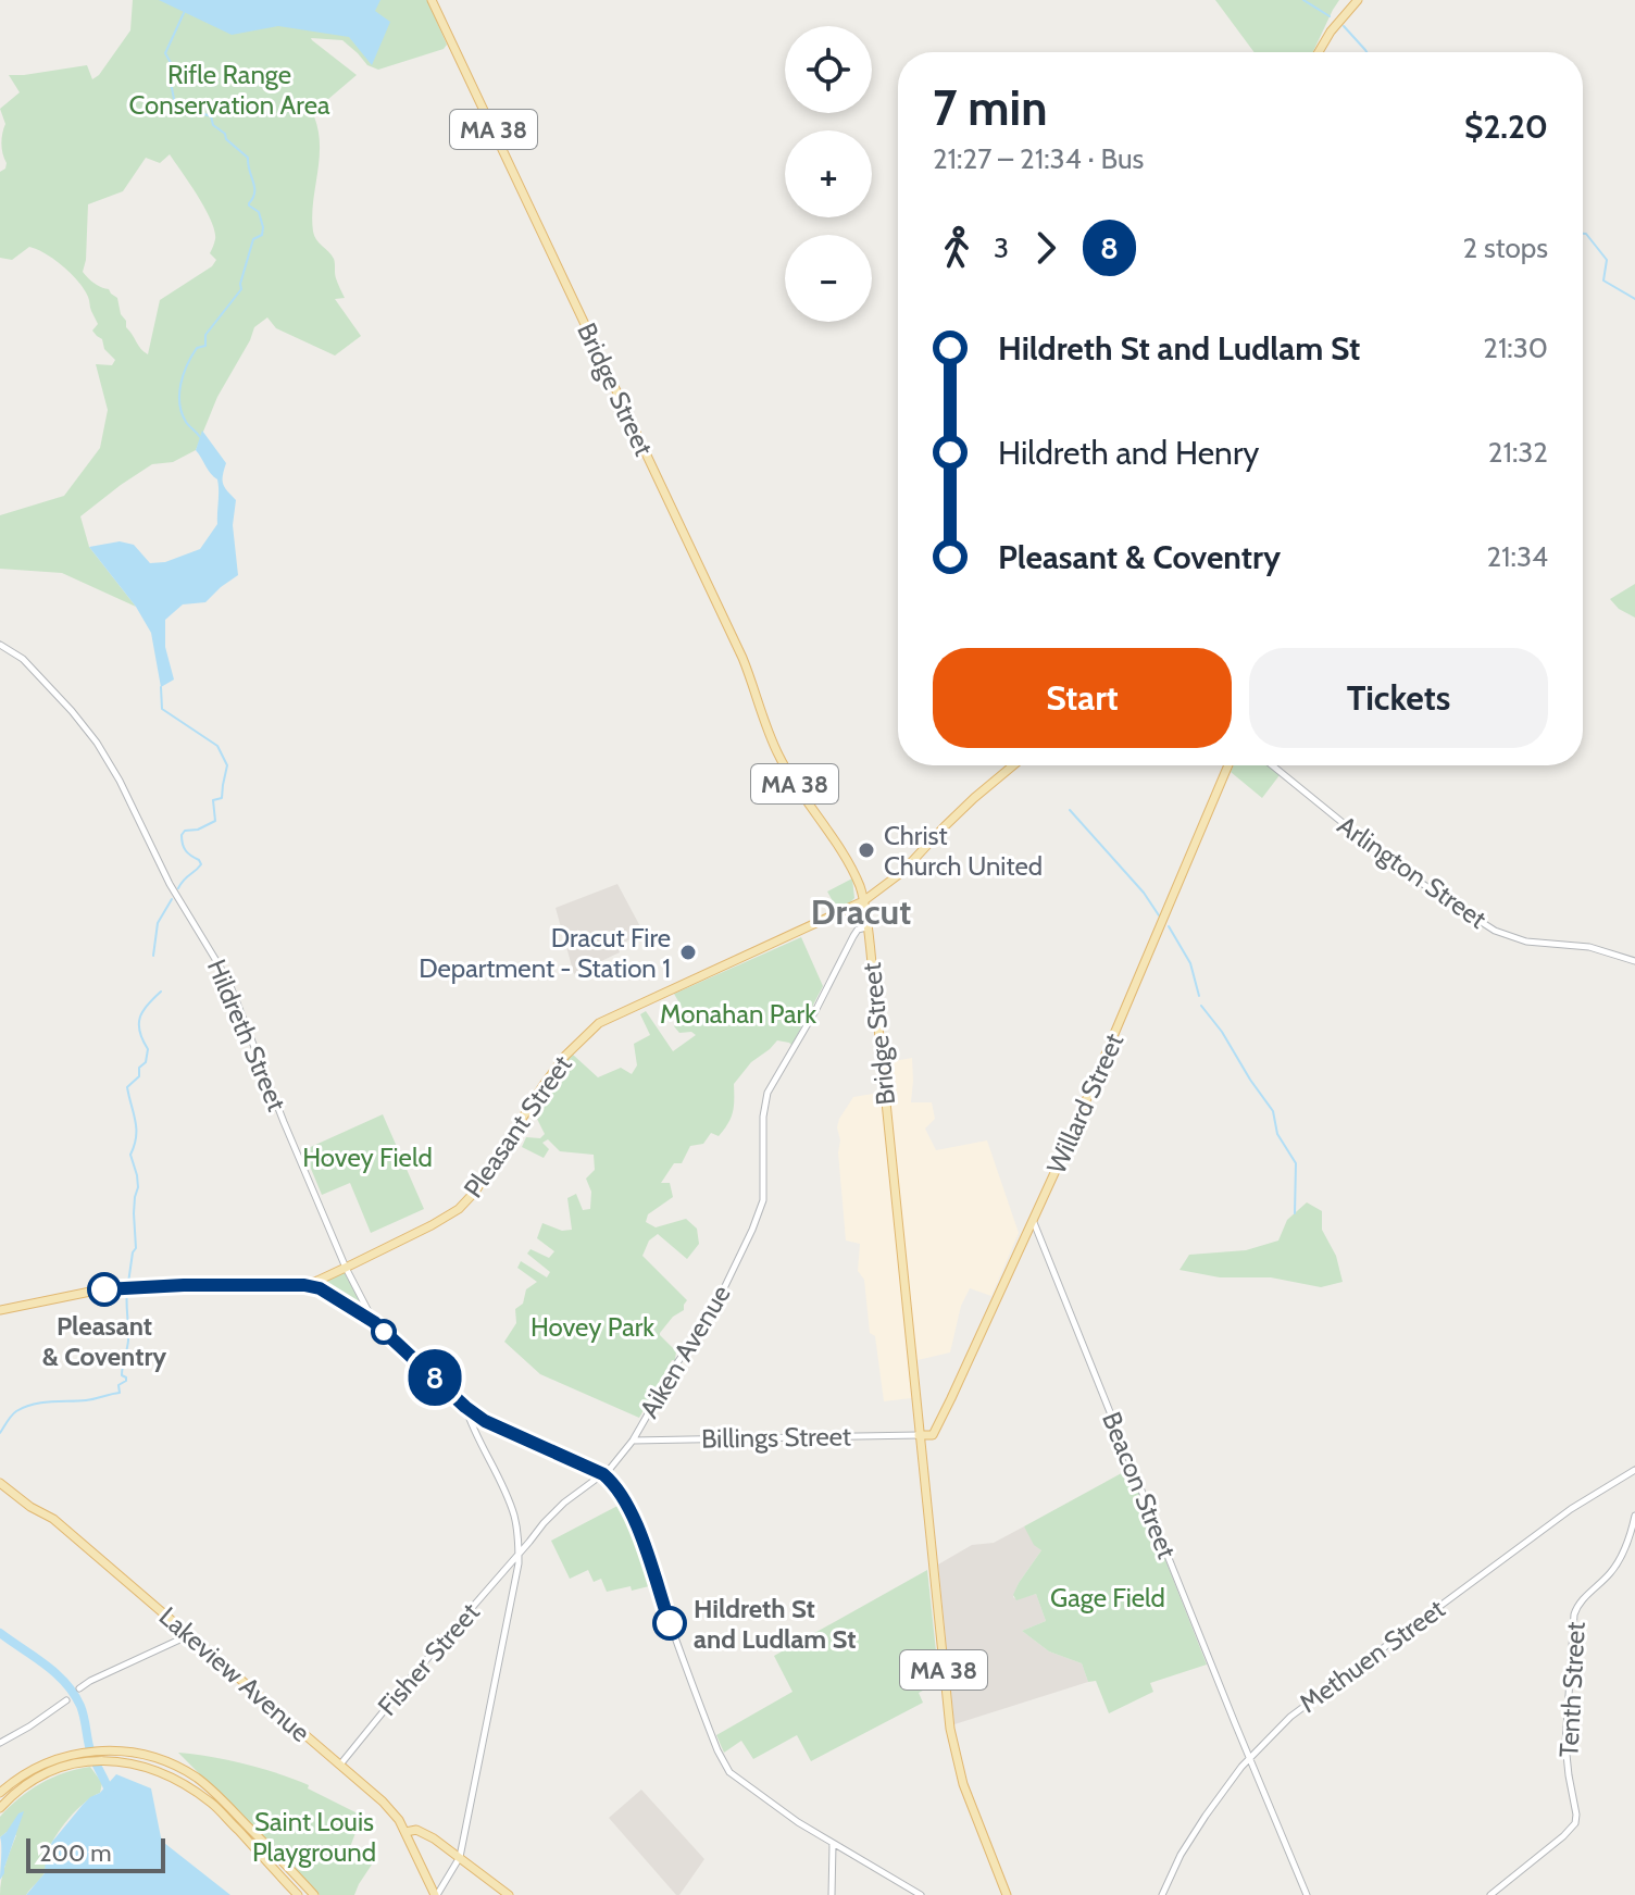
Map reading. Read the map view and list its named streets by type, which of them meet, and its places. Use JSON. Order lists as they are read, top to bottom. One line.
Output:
{"streets":{"main road":["MA 38","Bridge Street","Willard Street","Pleasant Street","Lakeview Avenue"],"street":["Arlington Street","Hildreth Street","Aiken Avenue","Billings Street","Beacon Street","Methuen Street","Fisher Street","Tenth Street"]},"crossings":[["Bridge Street","Willard Street"],["Bridge Street","Pleasant Street"],["Bridge Street","Aiken Avenue"],["Bridge Street","Billings Street"],["Hildreth Street","Pleasant Street"],["Hildreth Street","Aiken Avenue"],["Willard Street","Billings Street"],["Willard Street","Beacon Street"],["Aiken Avenue","Billings Street"],["Aiken Avenue","Fisher Street"],["Beacon Street","Methuen Street"],["Fisher Street","Lakeview Avenue"]],"districts":["Dracut"],"parks":["Rifle Range Conservation Area","Monahan Park","Hovey Field","Hovey Park","Gage Field","Saint Louis Playground"],"places":["Christ Church United","Dracut Fire Department - Station 1","Pleasant & Coventry","Hildreth St and Ludlam St"],"lines":["bus line 8"],"scale_bar":"200 m","page":{"on_map":"8","map_buttons":["+","−"],"heading":["7 min","21:27 – 21:34 · Bus","$2.20"],"legs":["3","8","2 stops"],"list":[{"name":"Hildreth St and Ludlam St","value":"21:30"},{"name":"Hildreth and Henry","value":"21:32"},{"name":"Pleasant & Coventry","value":"21:34"}],"buttons":["Start","Tickets"],"scale":"200 m"}}
